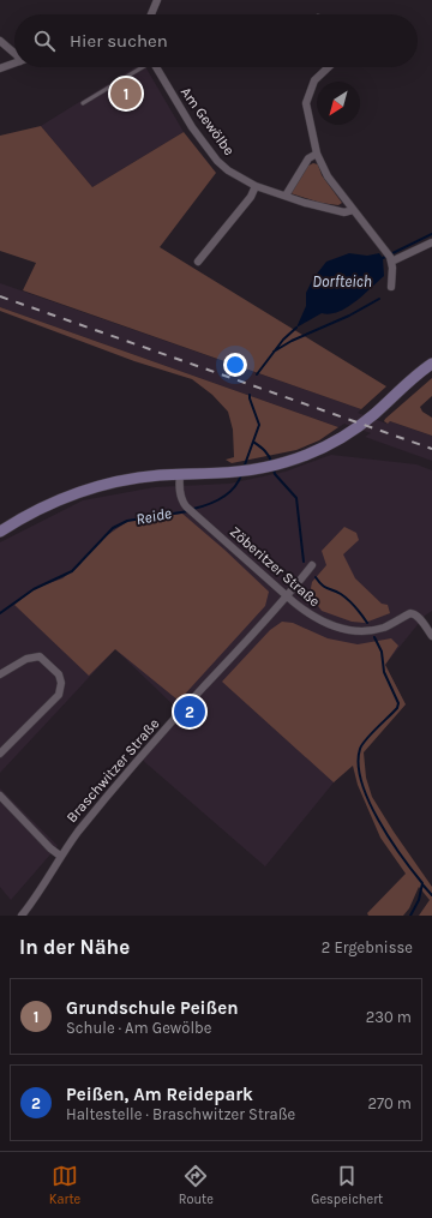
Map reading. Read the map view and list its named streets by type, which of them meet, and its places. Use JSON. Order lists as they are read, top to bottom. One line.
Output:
{"streets":{"street":["Am Gewölbe","Zöberitzer Straße","Braschwitzer Straße"]},"crossings":[["Zöberitzer Straße","Braschwitzer Straße"]],"water":["Dorfteich","Reide"],"north":"bottom left","page":{"search":"Hier suchen","pins":["1","2"],"heading":["In der Nähe","2 Ergebnisse"],"list":[{"mark":"1","name":"Grundschule Peißen","note":"Schule · Am Gewölbe","value":"230 m"},{"mark":"2","name":"Peißen, Am Reidepark","note":"Haltestelle · Braschwitzer Straße","value":"270 m"}],"nav":["Karte","Route","Gespeichert"]}}
